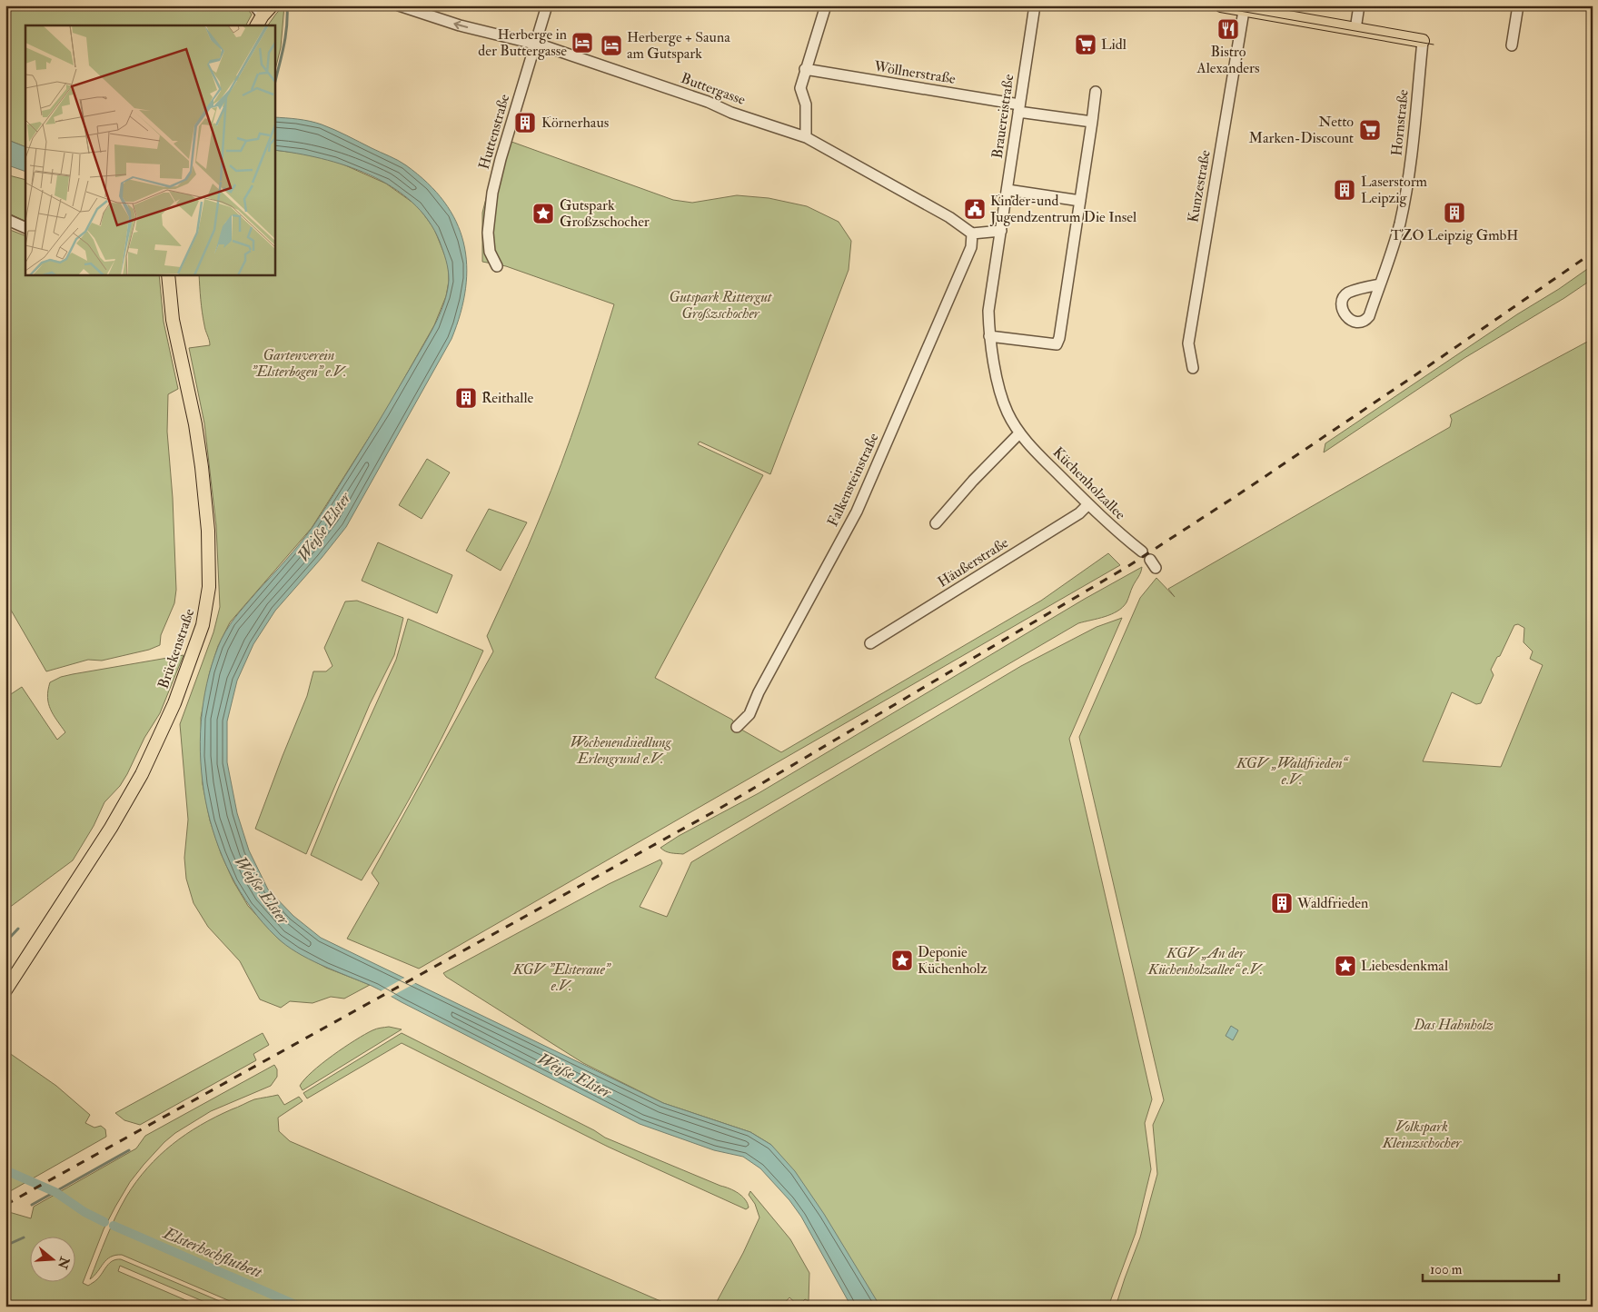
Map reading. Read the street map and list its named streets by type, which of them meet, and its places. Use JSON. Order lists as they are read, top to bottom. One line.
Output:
{"streets":{"main road":["Brückenstraße"],"street":["Wöllnerstraße","Buttergasse","Brauereistraße","Hornstraße","Huttenstraße","Kunzestraße","Falkensteinstraße","Küchenholzallee","Häußerstraße"]},"crossings":[["Wöllnerstraße","Brauereistraße"],["Buttergasse","Huttenstraße"],["Buttergasse","Falkensteinstraße"],["Brauereistraße","Küchenholzallee"],["Küchenholzallee","Häußerstraße"]],"water":["Weiße Elster","Elsterhochflutbett"],"parks":["Gutspark Rittergut Großzschocher","Gartenverein \"Elsterbogen\" e.V.","Wochenendsiedlung Erlengrund e.V.","KGV „Waldfrieden“ e.V.","KGV „An der Küchenholzallee“ e.V.","KGV \"Elsteraue\" e.V.","Das Hahnholz","Volkspark Kleinzschocher"],"places":{"restaurant":["Bistro Alexanders"],"hotel":["Herberge in der Buttergasse","Herberge + Sauna am Gutspark"],"supermarket":["Lidl","Netto Marken-Discount"],"building":["Körnerhaus","Laserstorm Leipzig","TZO Leipzig GmbH","Reithalle","Waldfrieden"],"public building":["Kinder-und Jugendzentrum Die Insel"],"place":["Gutspark Großzschocher","Deponie Küchenholz","Liebesdenkmal"]},"scale_bar":"100 m","north":"right"}
